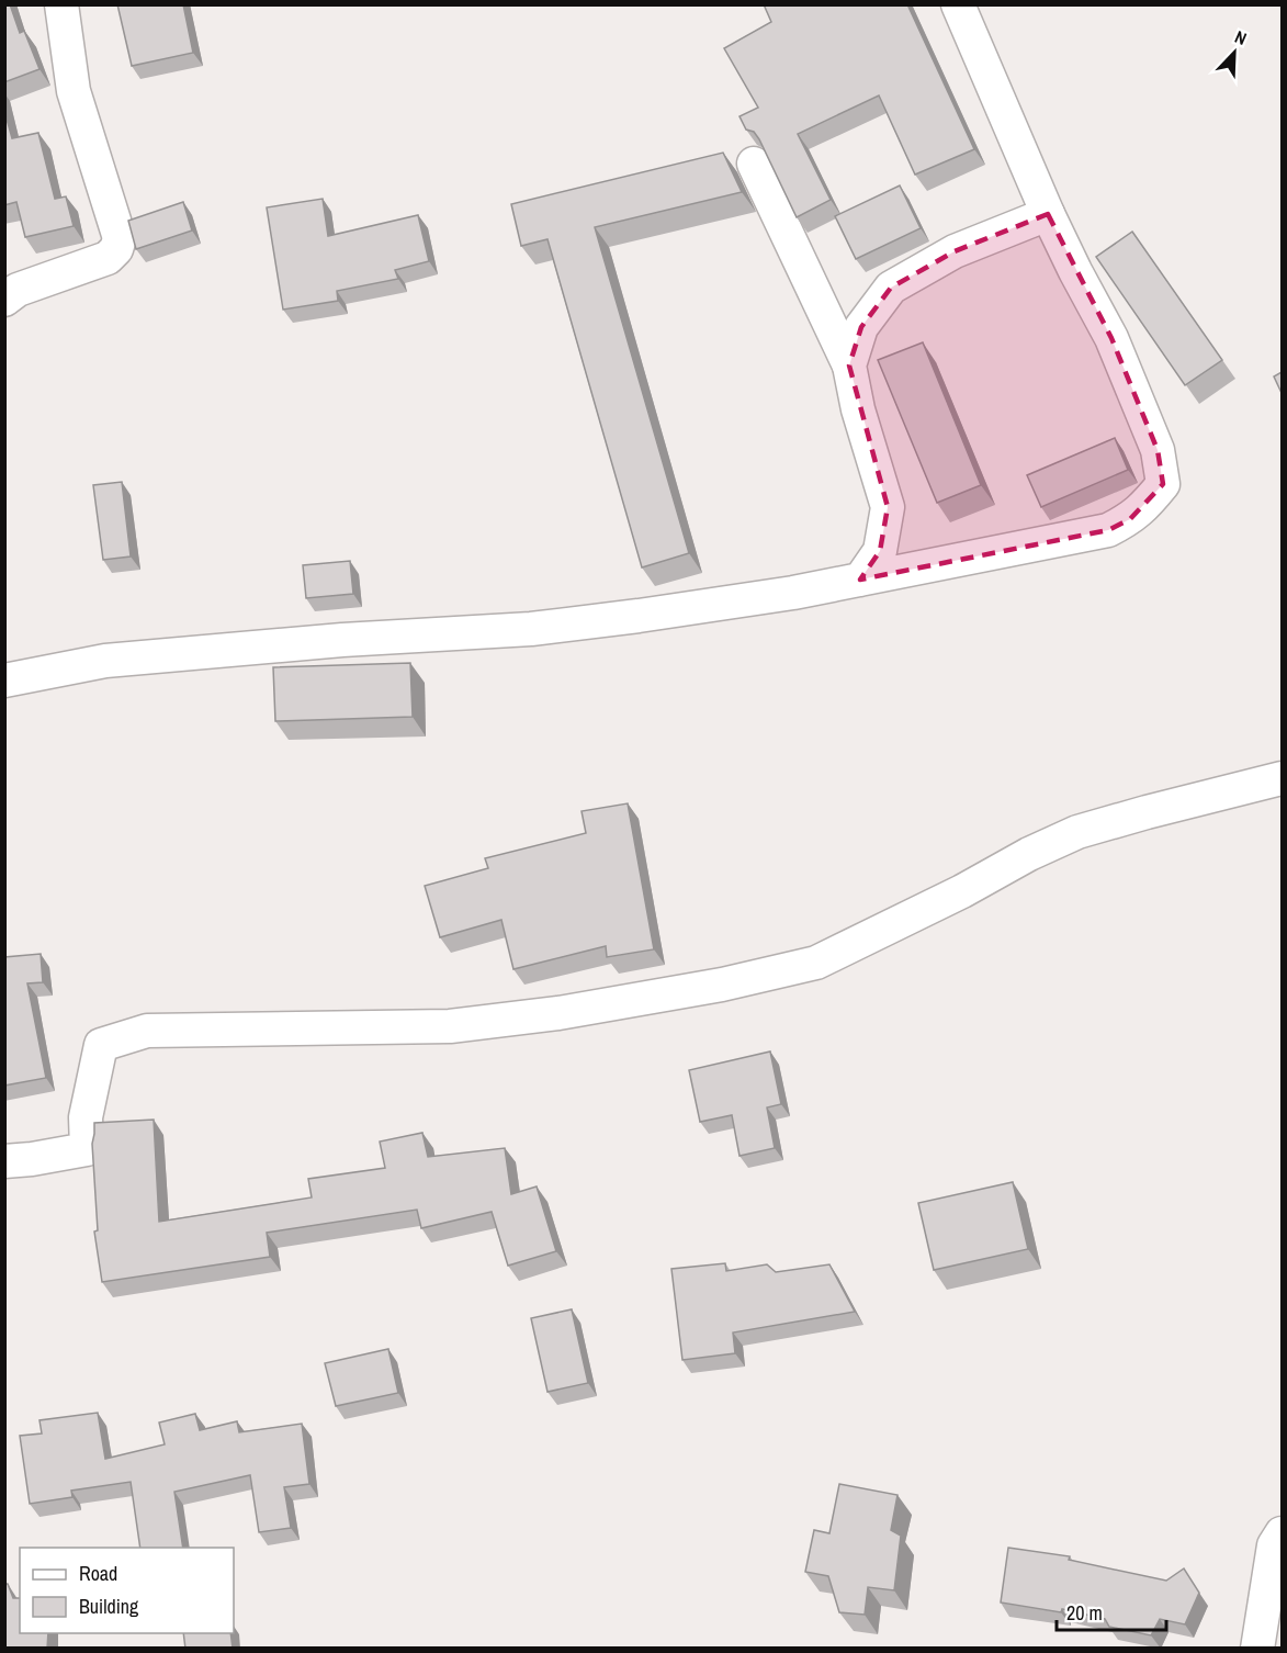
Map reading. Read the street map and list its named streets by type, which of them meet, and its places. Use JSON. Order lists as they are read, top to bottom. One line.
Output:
{"legend":["Road","Building"],"scale_bar":"20 m","north":"top right"}
